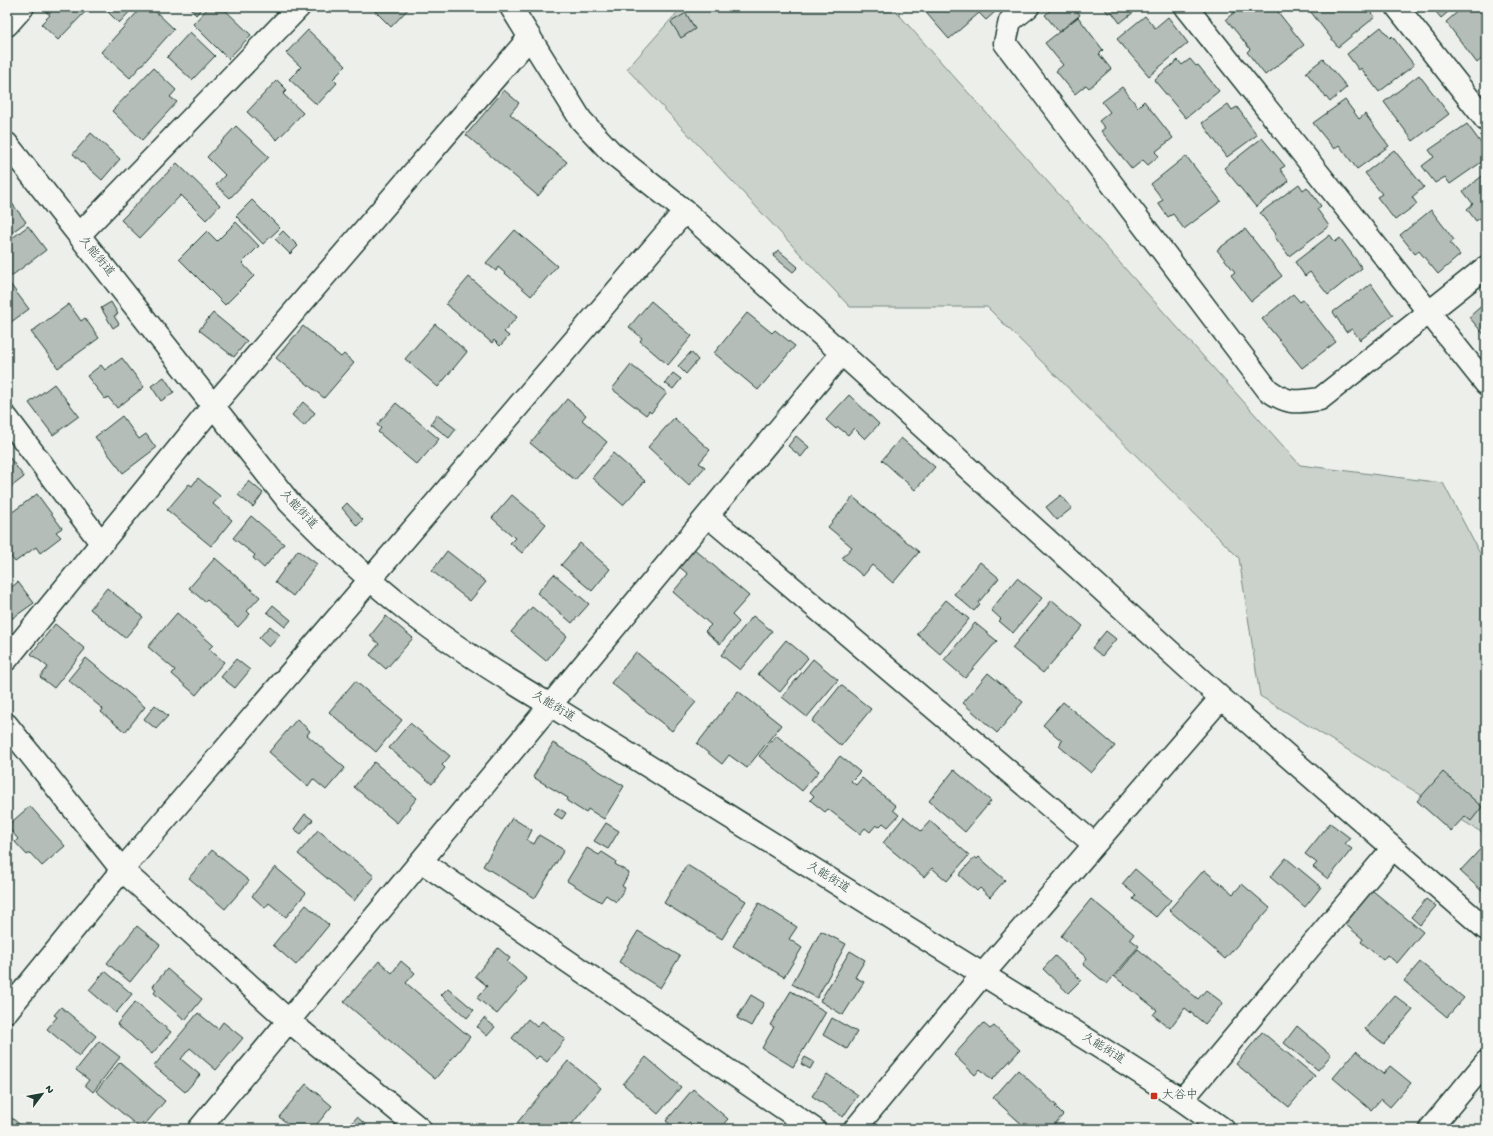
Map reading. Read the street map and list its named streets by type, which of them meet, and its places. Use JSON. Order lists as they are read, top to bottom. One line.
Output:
{"streets":{"street":["久能街道"]},"places":{"transit":["大谷中"]},"north":"top right"}
